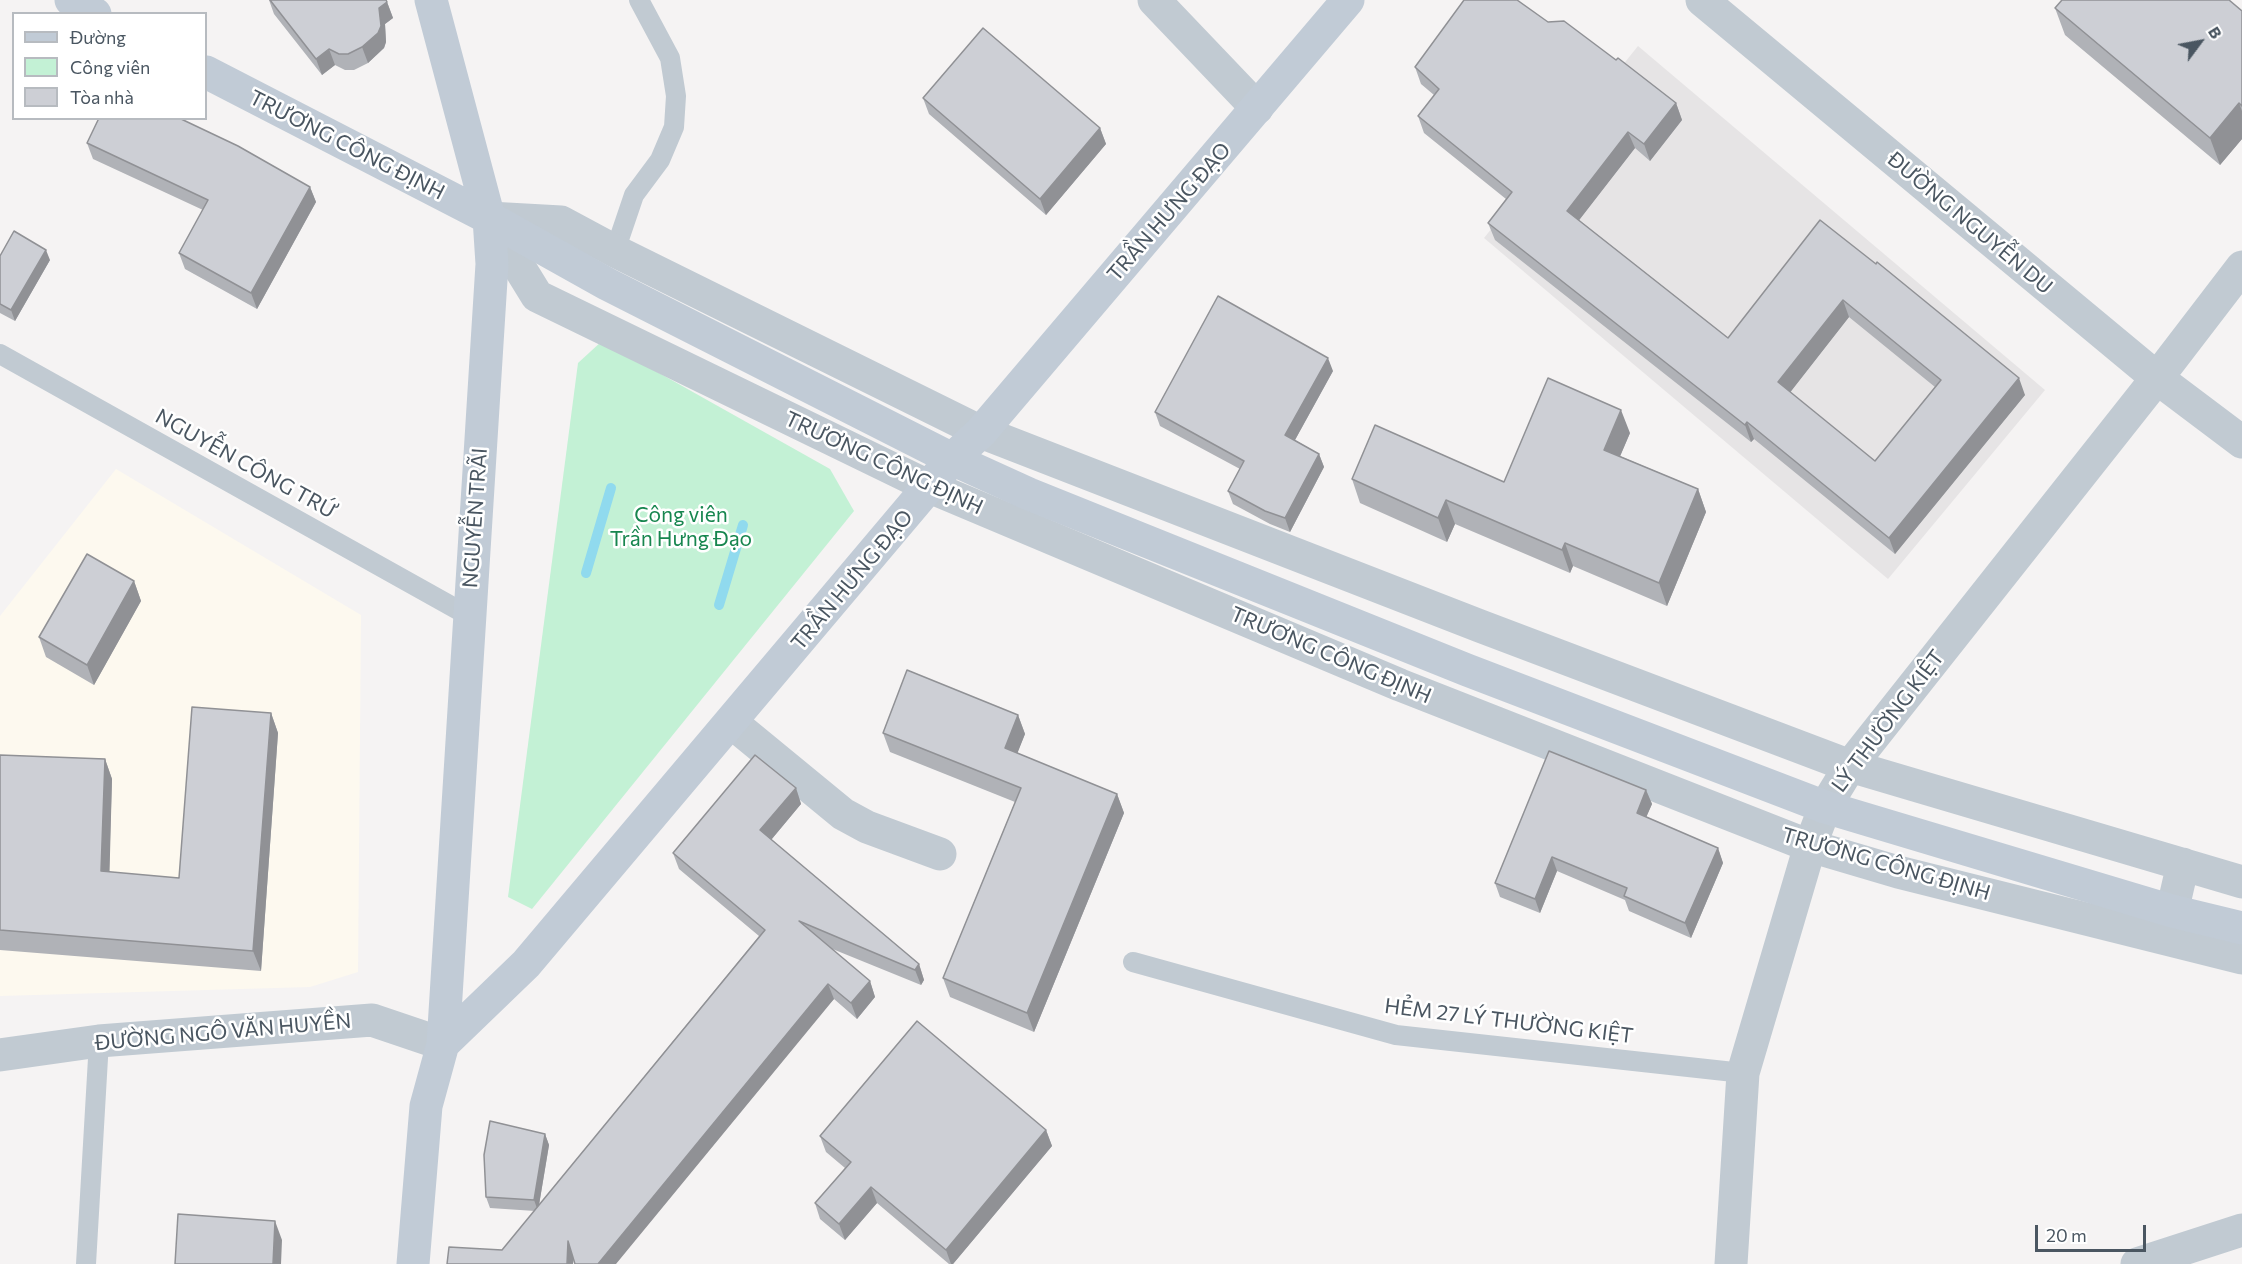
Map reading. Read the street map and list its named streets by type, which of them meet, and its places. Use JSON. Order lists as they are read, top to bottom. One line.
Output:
{"streets":{"main road":["TRƯƠNG CÔNG ĐỊNH","TRẦN HƯNG ĐẠO","NGUYỄN TRÃI"],"street":["ĐƯỜNG NGUYỄN DU","LÝ THƯỜNG KIỆT","ĐƯỜNG NGÔ VĂN HUYỀN"],"lane":["NGUYỄN CÔNG TRỨ","HẺM 27 LÝ THƯỜNG KIỆT"]},"crossings":[["TRƯƠNG CÔNG ĐỊNH","TRẦN HƯNG ĐẠO"],["TRƯƠNG CÔNG ĐỊNH","NGUYỄN TRÃI"],["TRƯƠNG CÔNG ĐỊNH","LÝ THƯỜNG KIỆT"],["TRẦN HƯNG ĐẠO","NGUYỄN TRÃI"],["TRẦN HƯNG ĐẠO","ĐƯỜNG NGÔ VĂN HUYỀN"],["ĐƯỜNG NGUYỄN DU","LÝ THƯỜNG KIỆT"],["NGUYỄN CÔNG TRỨ","NGUYỄN TRÃI"],["NGUYỄN TRÃI","ĐƯỜNG NGÔ VĂN HUYỀN"],["LÝ THƯỜNG KIỆT","HẺM 27 LÝ THƯỜNG KIỆT"]],"parks":["Công viên Trần Hưng Đạo"],"legend":["Đường","Công viên","Tòa nhà"],"scale_bar":"20 m","north":"top right"}
